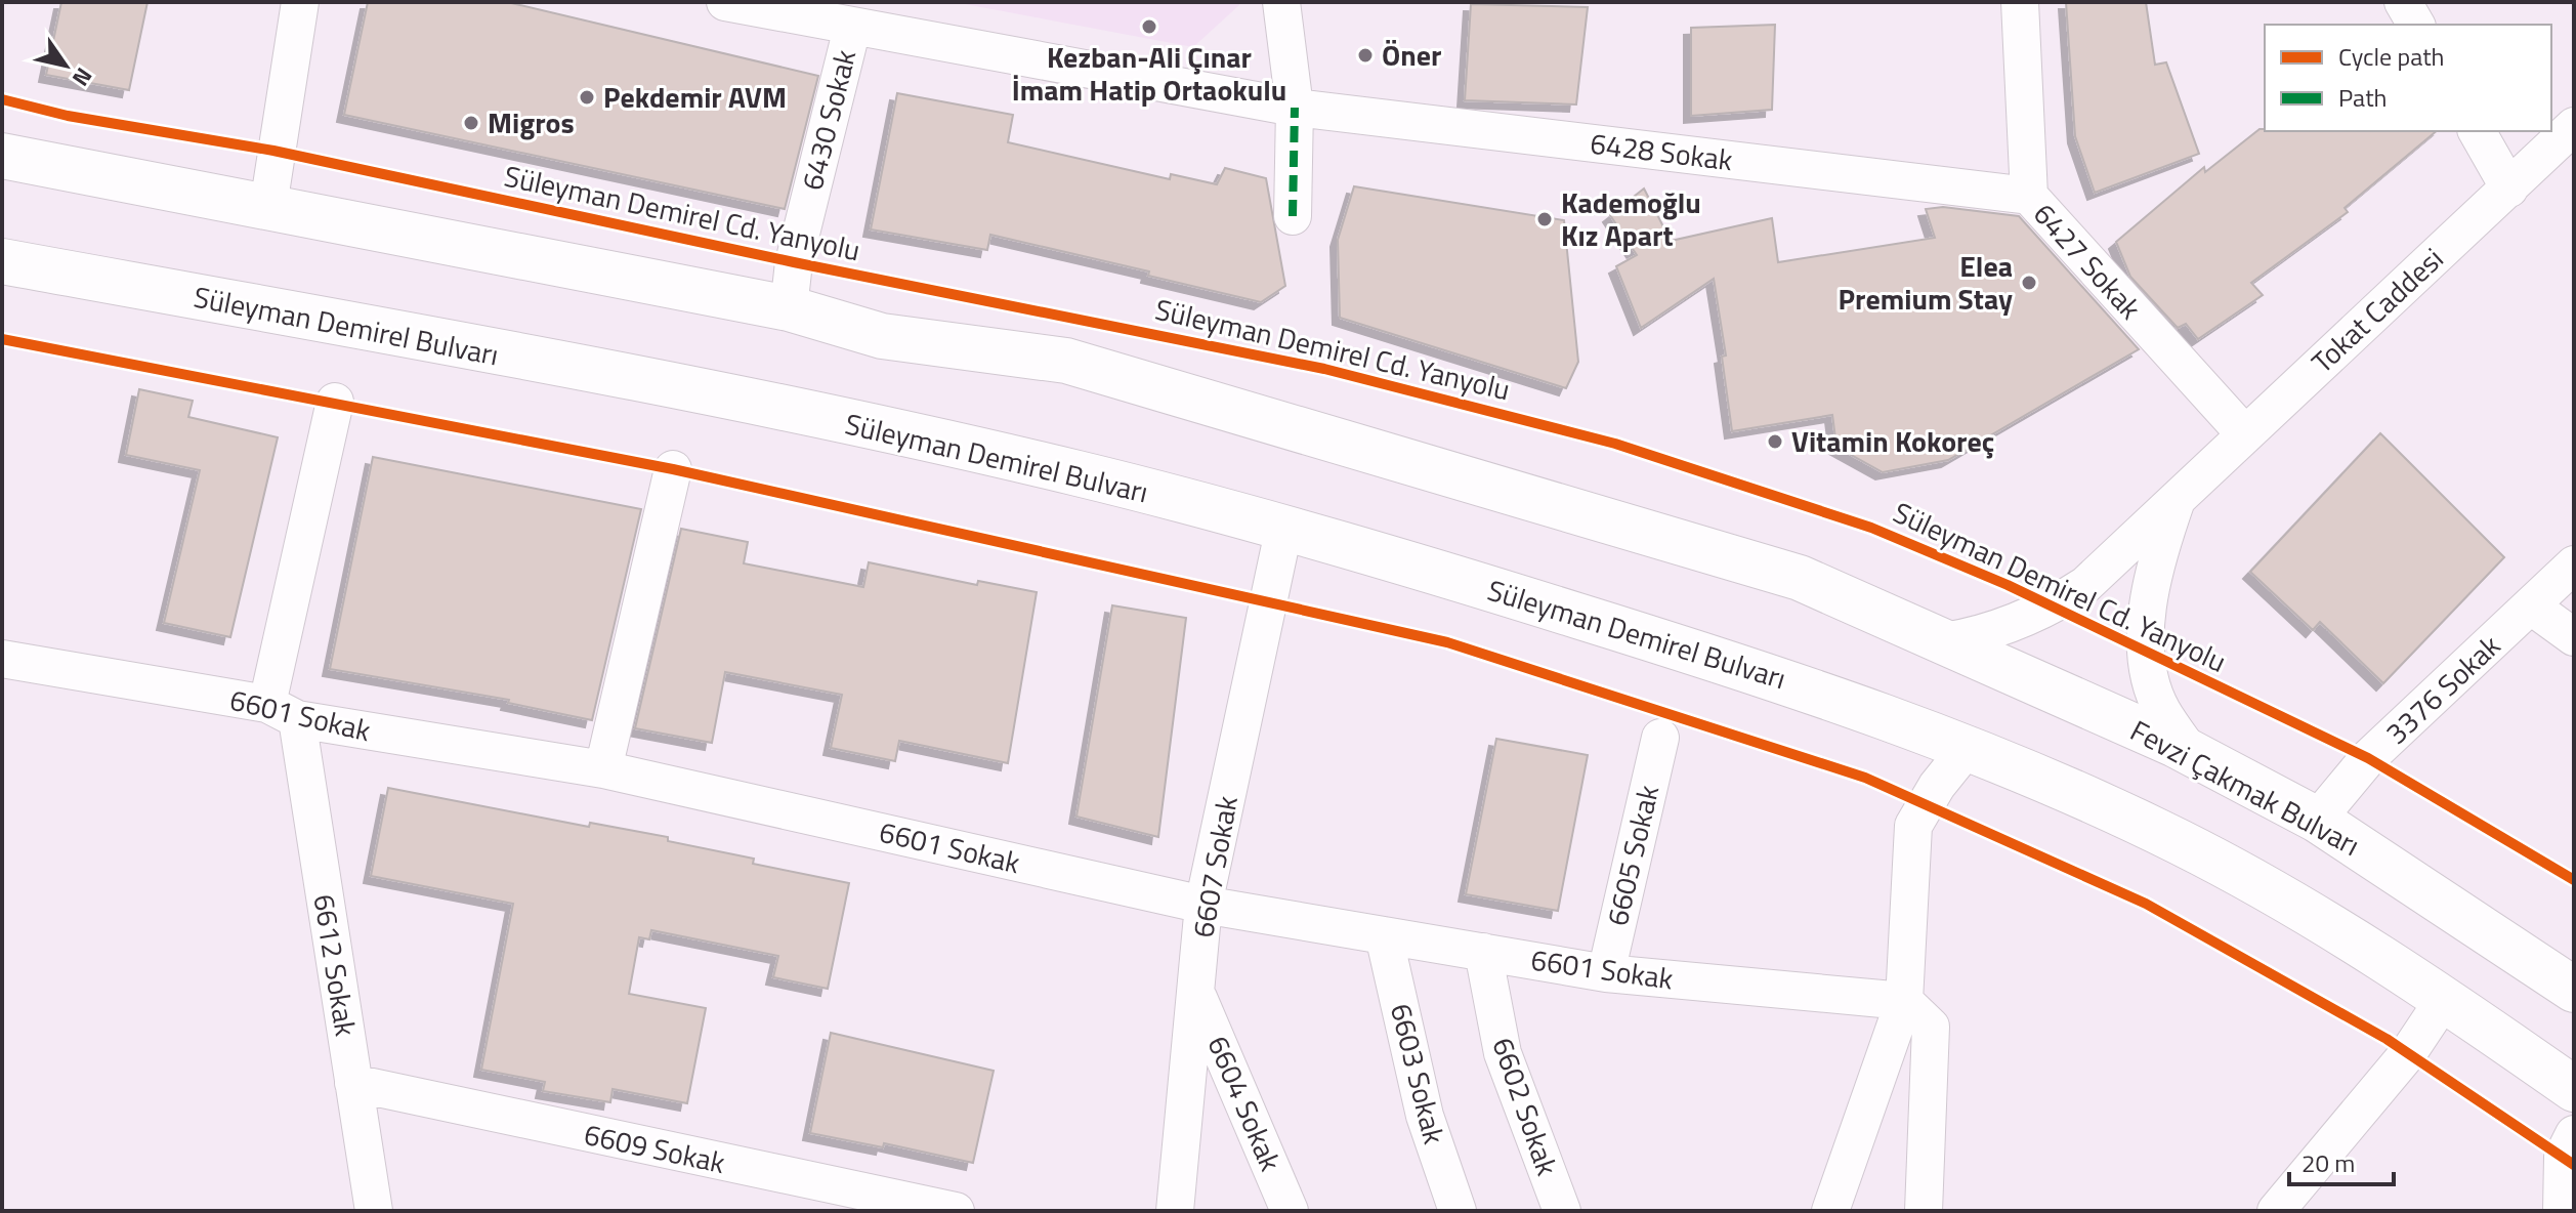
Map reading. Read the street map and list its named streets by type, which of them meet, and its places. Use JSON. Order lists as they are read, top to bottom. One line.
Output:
{"streets":{"main road":["Süleyman Demirel Bulvarı","Fevzi Çakmak Bulvarı"],"street":["6430 Sokak","6428 Sokak","6427 Sokak","Tokat Caddesi","3376 Sokak","6601 Sokak","6605 Sokak","6607 Sokak","6612 Sokak","6603 Sokak","6604 Sokak","6602 Sokak","6609 Sokak"],"cycle path":["Süleyman Demirel Cd. Yanyolu"]},"crossings":[["6430 Sokak","6428 Sokak"],["6428 Sokak","6427 Sokak"],["6427 Sokak","Tokat Caddesi"],["Tokat Caddesi","Fevzi Çakmak Bulvarı"],["Süleyman Demirel Bulvarı","6607 Sokak"],["3376 Sokak","Fevzi Çakmak Bulvarı"],["6601 Sokak","6605 Sokak"],["6601 Sokak","6607 Sokak"],["6601 Sokak","6612 Sokak"],["6601 Sokak","6603 Sokak"],["6601 Sokak","6602 Sokak"],["6607 Sokak","6604 Sokak"],["6612 Sokak","6609 Sokak"]],"places":["Kezban-Ali Çınar İmam Hatip Ortaokulu","Öner","Pekdemir AVM","Migros","Kademoğlu Kız Apart","Elea Premium Stay","Vitamin Kokoreç"],"legend":["Cycle path","Path"],"scale_bar":"20 m","north":"bottom right"}
